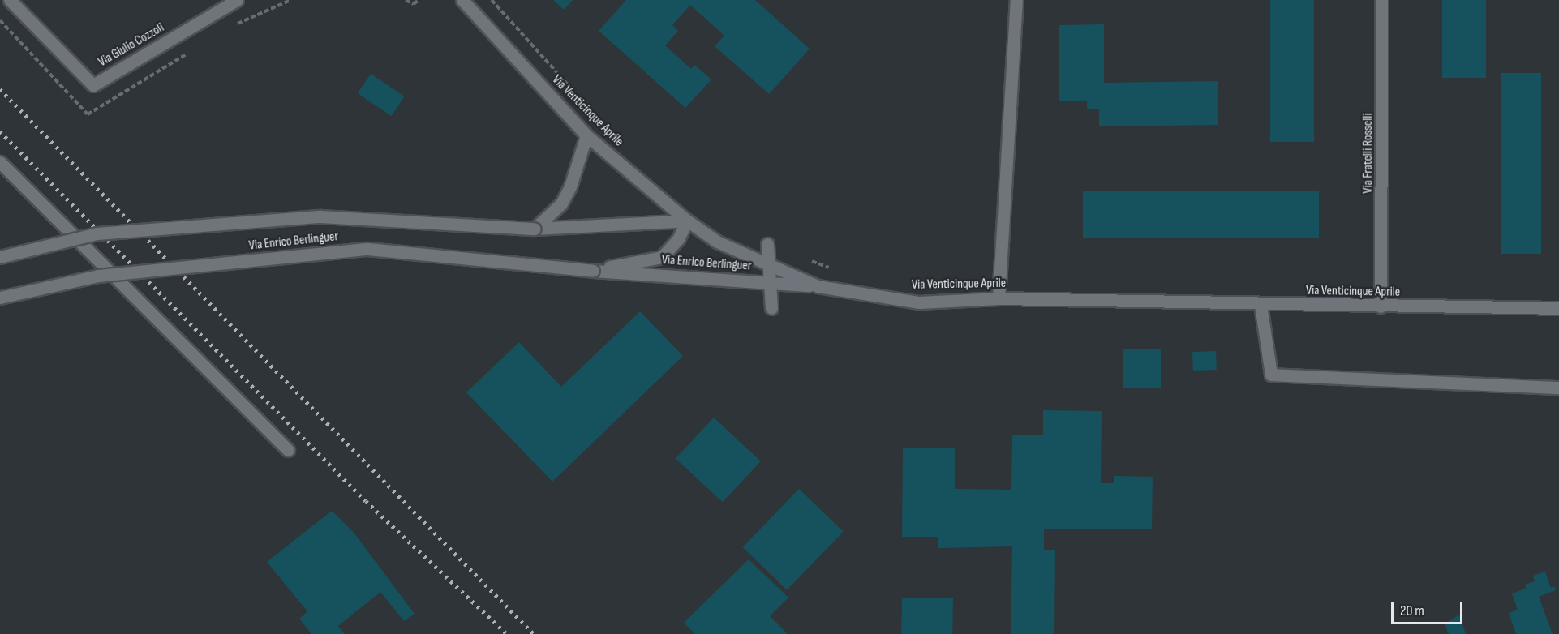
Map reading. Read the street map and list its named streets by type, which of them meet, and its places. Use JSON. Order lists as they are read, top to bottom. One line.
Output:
{"streets":{"main road":["Via Giulio Cozzoli","Via Venticinque Aprile","Via Fratelli Rosselli","Via Enrico Berlinguer"]},"crossings":[["Via Venticinque Aprile","Via Fratelli Rosselli"],["Via Venticinque Aprile","Via Enrico Berlinguer"]],"scale_bar":"20 m"}
